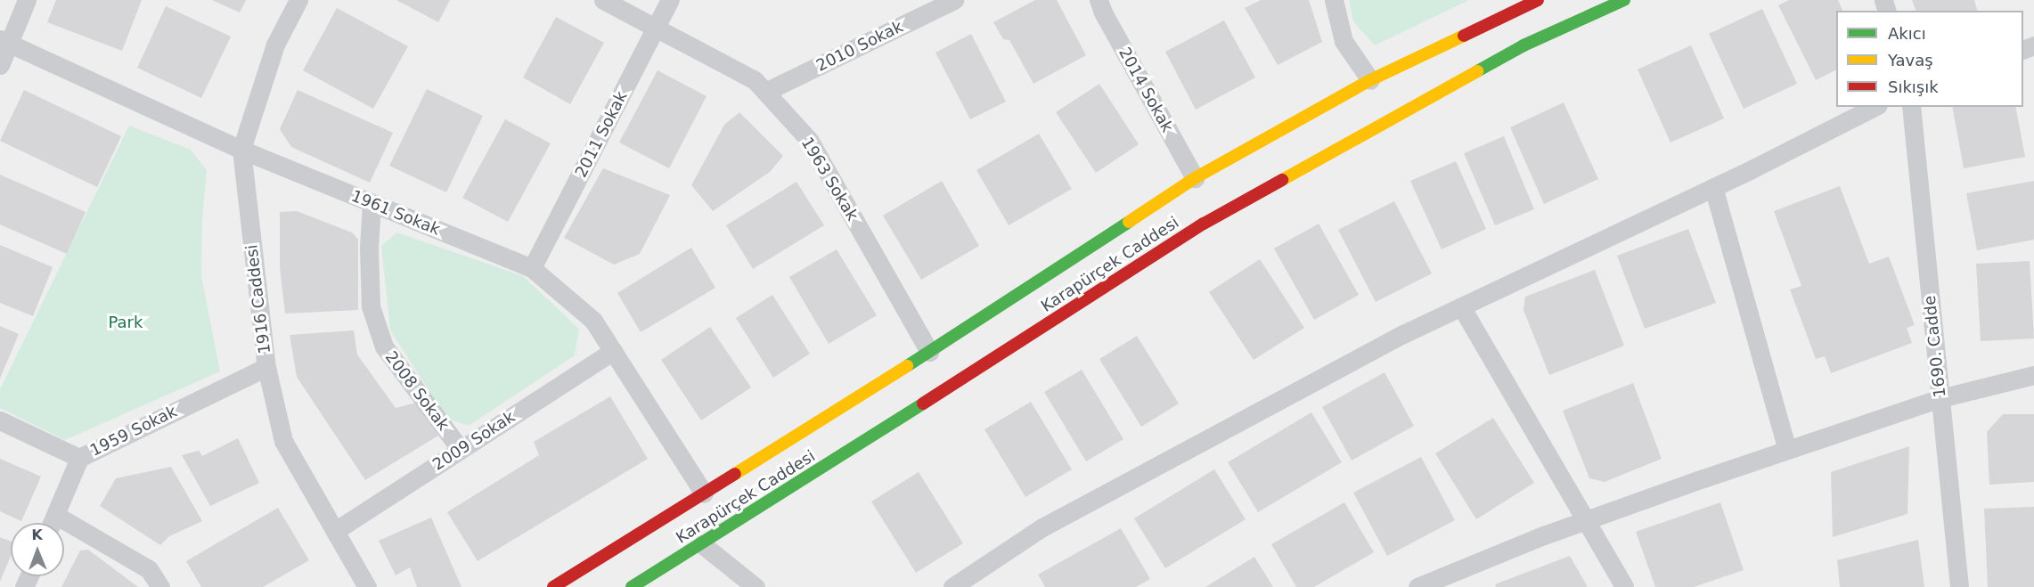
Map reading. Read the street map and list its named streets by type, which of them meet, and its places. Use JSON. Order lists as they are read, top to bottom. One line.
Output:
{"streets":{"main road":["Karapürçek Caddesi"],"street":["2010 Sokak","2014 Sokak","2011 Sokak","1963 Sokak","1961 Sokak","1916 Caddesi","1690. Cadde","2008 Sokak","1959 Sokak","2009 Sokak"]},"crossings":[["2010 Sokak","1963 Sokak"],["2014 Sokak","Karapürçek Caddesi"],["2011 Sokak","1963 Sokak"],["2011 Sokak","1961 Sokak"],["1963 Sokak","Karapürçek Caddesi"],["1961 Sokak","Karapürçek Caddesi"],["1961 Sokak","1916 Caddesi"],["1961 Sokak","2008 Sokak"],["1961 Sokak","2009 Sokak"],["1916 Caddesi","1959 Sokak"],["1916 Caddesi","2009 Sokak"],["2008 Sokak","2009 Sokak"]],"parks":["Park"],"legend":["Akıcı","Yavaş","Sıkışık"],"north":"top"}
